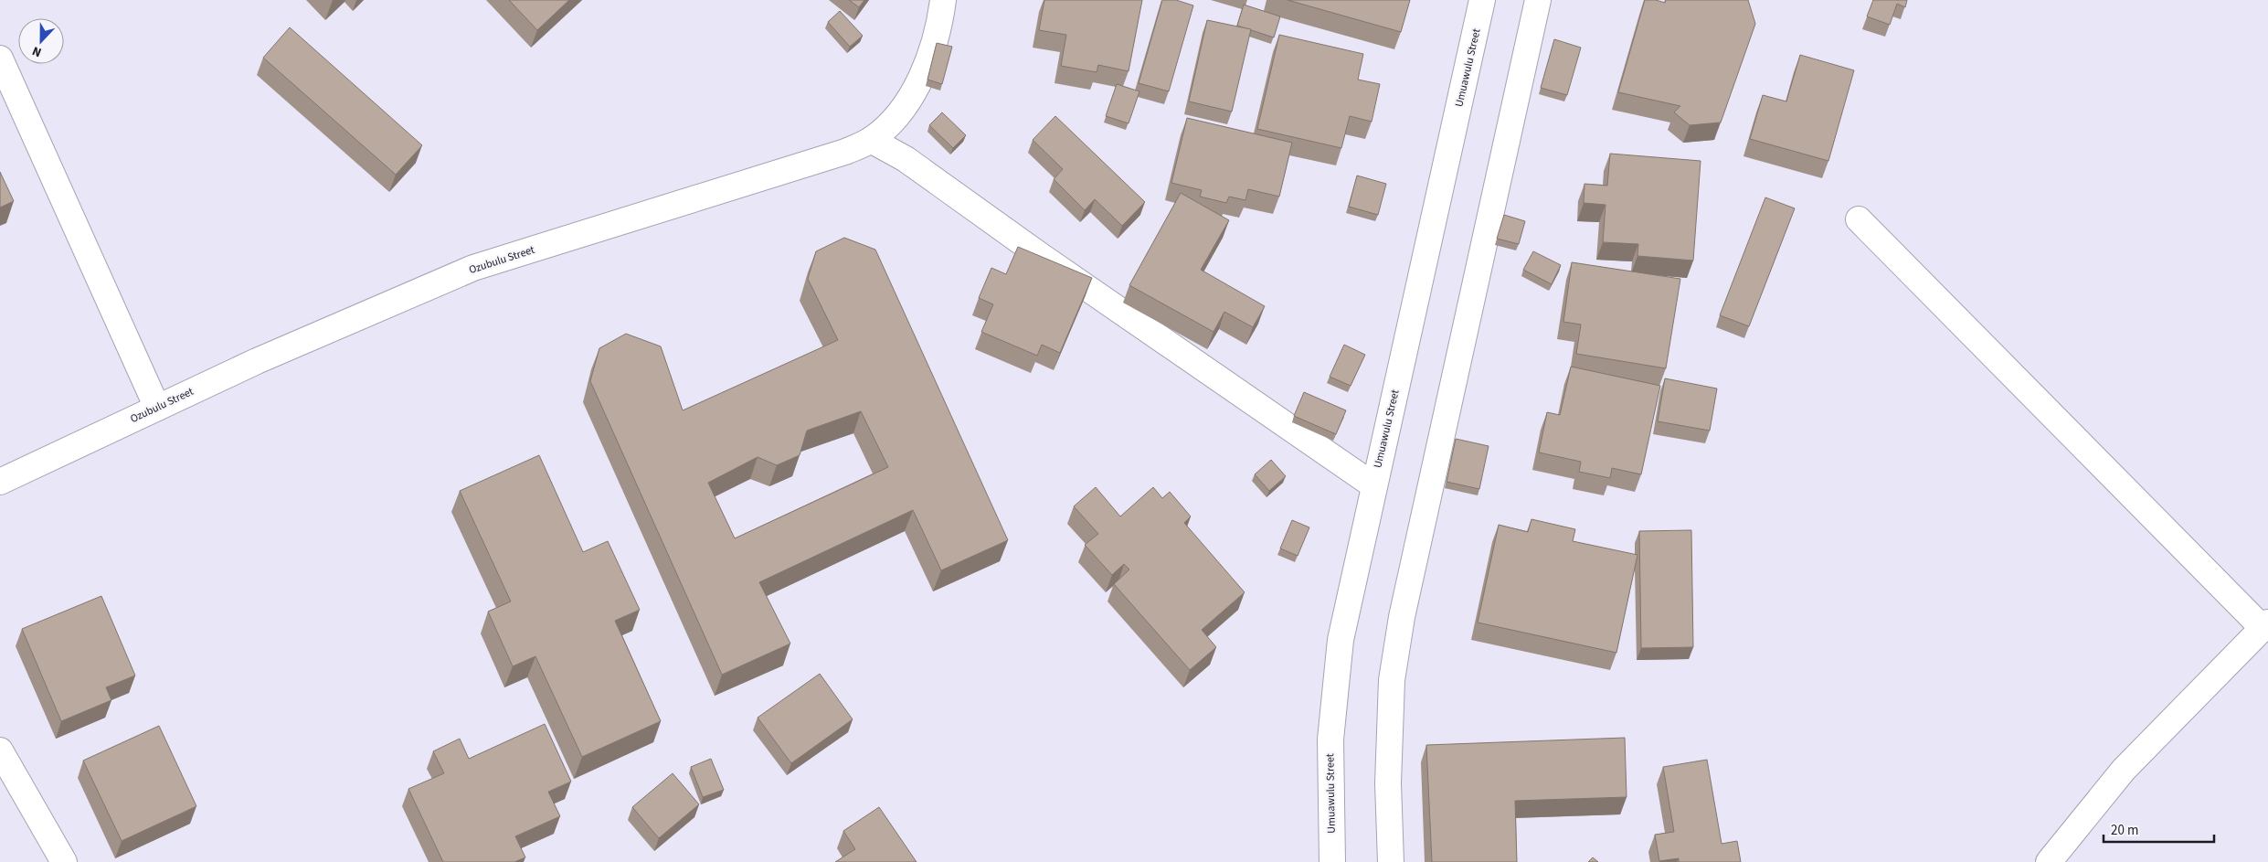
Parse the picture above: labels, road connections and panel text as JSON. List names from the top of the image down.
{
  "streets": {
    "street": ["Umuawulu Street", "Ozubulu Street"]
  },
  "scale_bar": "20 m",
  "north": "bottom"
}
